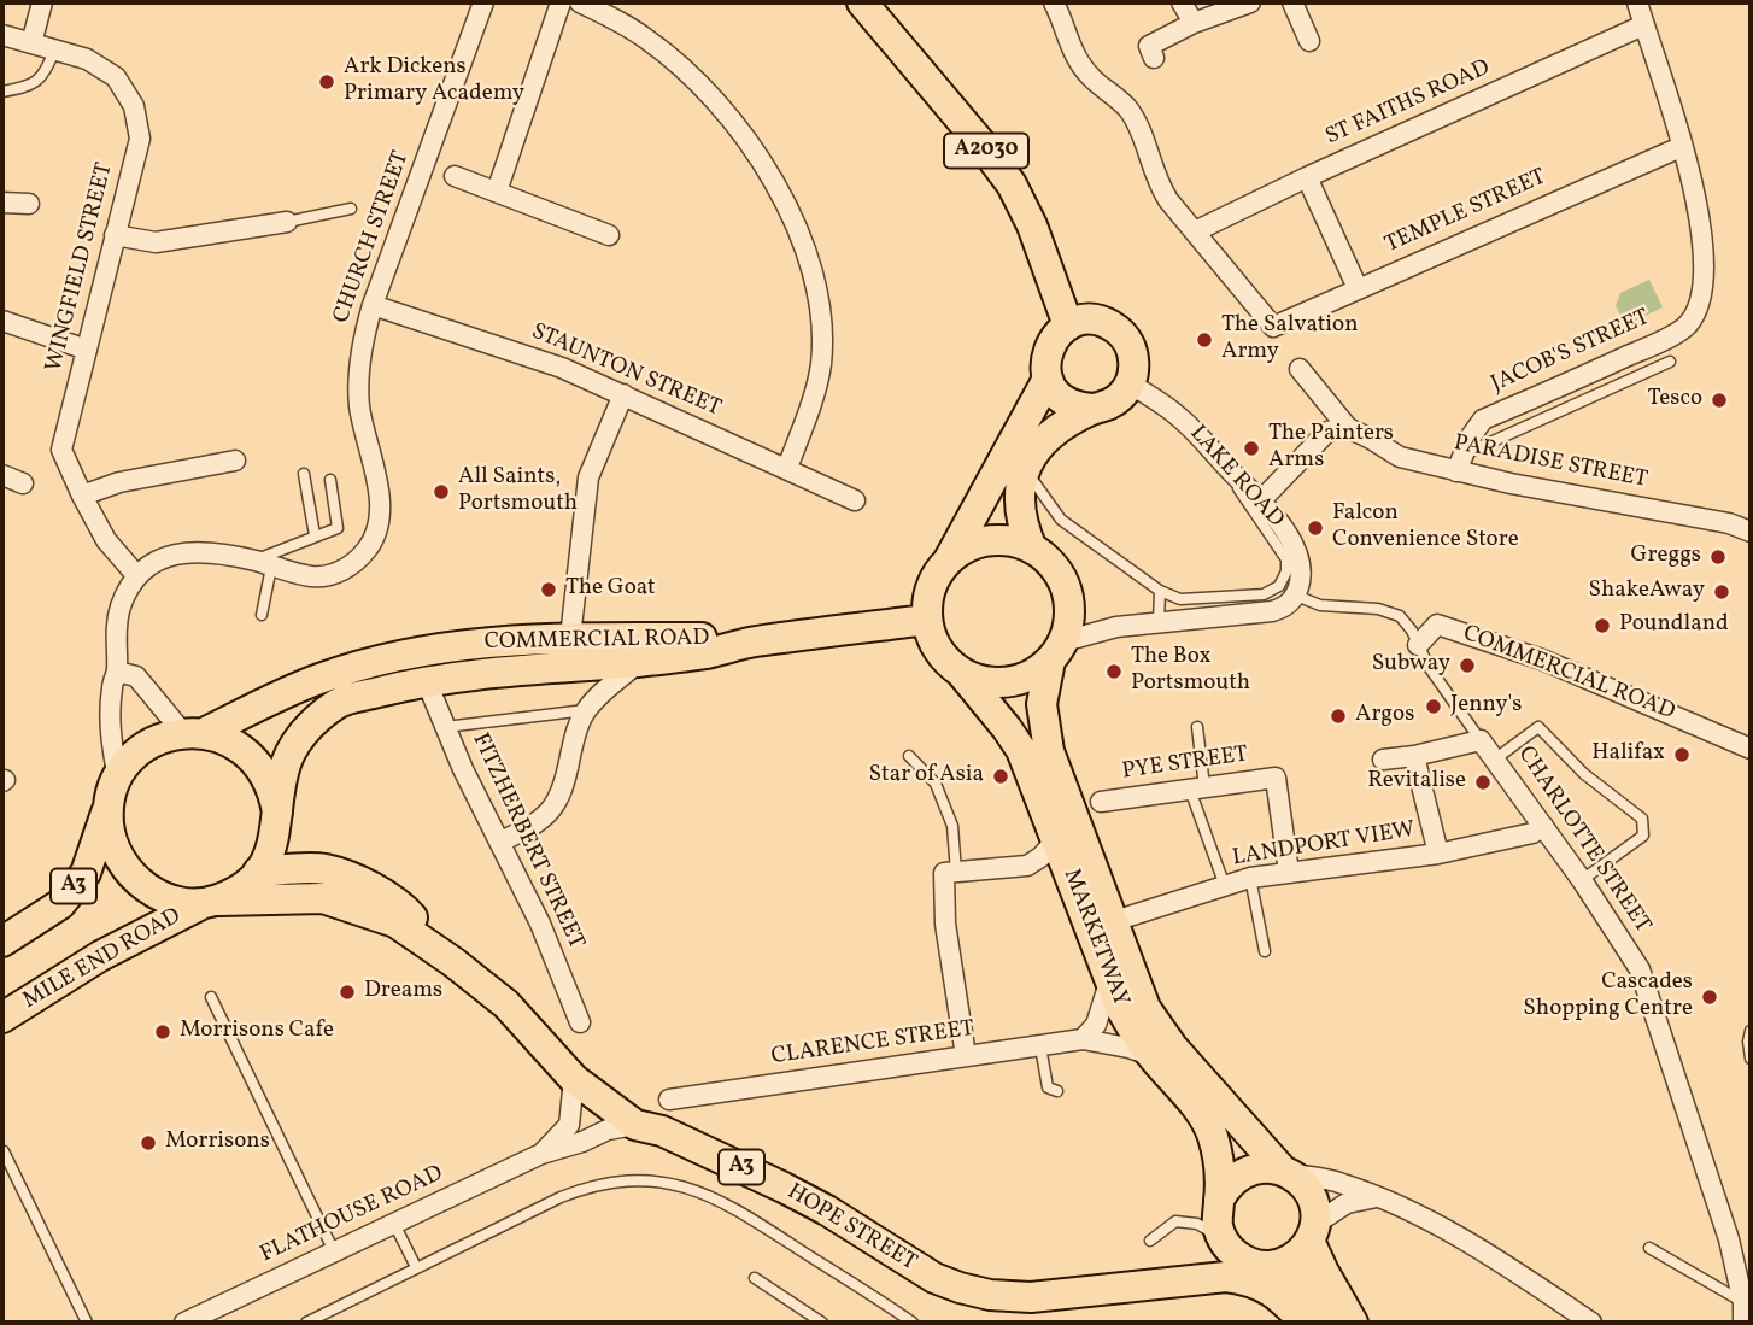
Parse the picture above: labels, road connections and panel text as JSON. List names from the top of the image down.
{
  "streets": {
    "main road": [
      "A2030",
      "COMMERCIAL ROAD",
      "A3",
      "MARKETWAY",
      "MILE END ROAD",
      "HOPE STREET"
    ],
    "street": [
      "ST FAITHS ROAD",
      "TEMPLE STREET",
      "CHURCH STREET",
      "WINGFIELD STREET",
      "JACOB'S STREET",
      "STAUNTON STREET",
      "PARADISE STREET",
      "LAKE ROAD",
      "PYE STREET",
      "CHARLOTTE STREET",
      "FITZHERBERT STREET",
      "LANDPORT VIEW",
      "CLARENCE STREET",
      "FLATHOUSE ROAD"
    ]
  },
  "crossings": [
    ["ST FAITHS ROAD", "TEMPLE STREET"],
    ["ST FAITHS ROAD", "JACOB'S STREET"],
    ["A2030", "LAKE ROAD"],
    ["TEMPLE STREET", "JACOB'S STREET"],
    ["CHURCH STREET", "WINGFIELD STREET"],
    ["CHURCH STREET", "STAUNTON STREET"],
    ["JACOB'S STREET", "PARADISE STREET"],
    ["COMMERCIAL ROAD", "CHARLOTTE STREET"],
    ["COMMERCIAL ROAD", "FITZHERBERT STREET"],
    ["COMMERCIAL ROAD", "A3"],
    ["COMMERCIAL ROAD", "MARKETWAY"],
    ["COMMERCIAL ROAD", "MILE END ROAD"],
    ["COMMERCIAL ROAD", "HOPE STREET"],
    ["PYE STREET", "LANDPORT VIEW"],
    ["CHARLOTTE STREET", "LANDPORT VIEW"],
    ["LANDPORT VIEW", "MARKETWAY"],
    ["A3", "MILE END ROAD"],
    ["A3", "HOPE STREET"],
    ["MARKETWAY", "CLARENCE STREET"],
    ["MILE END ROAD", "HOPE STREET"]
  ],
  "places": [
    "Ark Dickens Primary Academy",
    "The Salvation Army",
    "Tesco",
    "The Painters Arms",
    "All Saints, Portsmouth",
    "Falcon Convenience Store",
    "Greggs",
    "The Goat",
    "ShakeAway",
    "Poundland",
    "Subway",
    "The Box Portsmouth",
    "Jenny's",
    "Argos",
    "Halifax",
    "Star of Asia",
    "Revitalise",
    "Dreams",
    "Cascades Shopping Centre",
    "Morrisons Cafe",
    "Morrisons"
  ]
}
